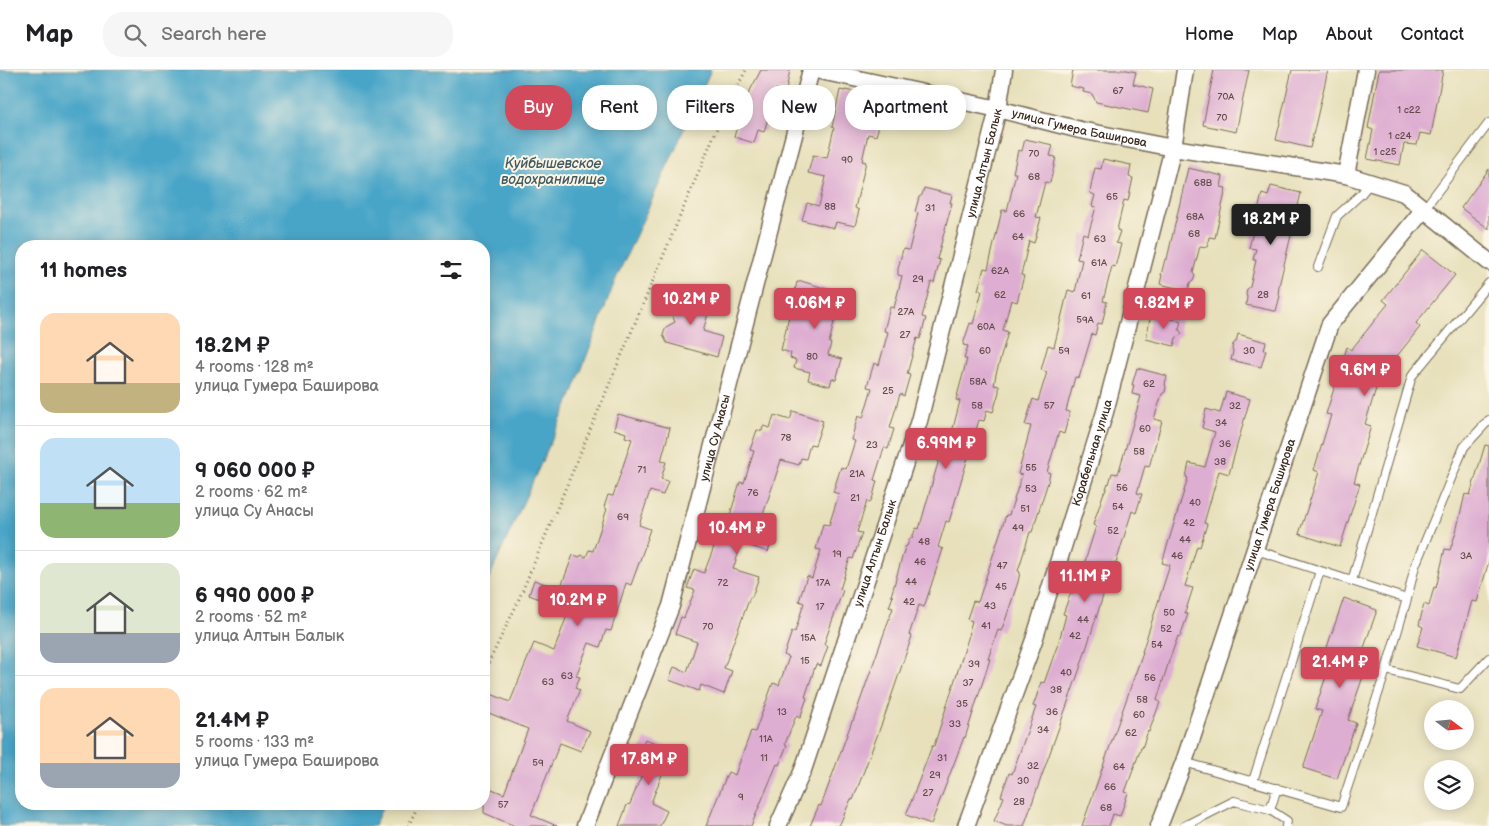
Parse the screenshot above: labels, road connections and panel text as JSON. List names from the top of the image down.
{
  "streets": {
    "street": [
      "улица Гумера Баширова",
      "улица Алтын Балык",
      "улица Су Анасы",
      "Корабельная улица"
    ]
  },
  "crossings": [
    ["улица Гумера Баширова", "улица Алтын Балык"],
    ["улица Гумера Баширова", "Корабельная улица"]
  ],
  "water": ["Куйбышевское водохранилище"],
  "house_numbers": [
    "67",
    "70А",
    "1 с22",
    "70",
    "1 с24",
    "1 с25",
    "70",
    "90",
    "68",
    "68В",
    "65",
    "88",
    "31",
    "66",
    "68А",
    "68",
    "64",
    "63",
    "61А",
    "62А",
    "29",
    "62",
    "28",
    "61",
    "27А",
    "59А",
    "60А",
    "27",
    "60",
    "59",
    "30",
    "80",
    "58А",
    "62",
    "25",
    "58",
    "57",
    "32",
    "34",
    "60",
    "78",
    "36",
    "23",
    "58",
    "38",
    "55",
    "71",
    "21А",
    "56",
    "53",
    "76",
    "21",
    "40",
    "54",
    "51",
    "69",
    "42",
    "49",
    "52",
    "44",
    "48",
    "19",
    "46",
    "3А",
    "46",
    "47",
    "44",
    "72",
    "17А",
    "45",
    "42",
    "43",
    "17",
    "50",
    "44",
    "41",
    "70",
    "52",
    "42",
    "15А",
    "54",
    "15",
    "39",
    "40",
    "63",
    "56",
    "63",
    "37",
    "38",
    "58",
    "35",
    "13",
    "36",
    "60",
    "33",
    "34",
    "62",
    "11А",
    "11",
    "31",
    "59",
    "32",
    "64",
    "29",
    "30",
    "66",
    "27",
    "9",
    "28",
    "57",
    "68"
  ],
  "north": "right",
  "page": {
    "header": "Map",
    "search": "Search here",
    "nav": [
      "Home",
      "Map",
      "About",
      "Contact"
    ],
    "chip": [
      "Buy",
      "Rent",
      "Filters",
      "New",
      "Apartment"
    ],
    "price": [
      "18.2M ₽",
      "10.2M ₽",
      "9.06M ₽",
      "9.82M ₽",
      "9.6M ₽",
      "6.99M ₽",
      "10.4M ₽",
      "11.1M ₽",
      "10.2M ₽",
      "21.4M ₽",
      "17.8M ₽"
    ],
    "heading": "11 homes",
    "list": [
      {
        "name": "18.2M ₽",
        "note": "4 rooms · 128 m² · улица Гумера Баширова"
      },
      {
        "name": "9 060 000 ₽",
        "note": "2 rooms · 62 m² · улица Су Анасы"
      },
      {
        "name": "6 990 000 ₽",
        "note": "2 rooms · 52 m² · улица Алтын Балык"
      },
      {
        "name": "21.4M ₽",
        "note": "5 rooms · 133 m² · улица Гумера Баширова"
      }
    ]
  }
}
